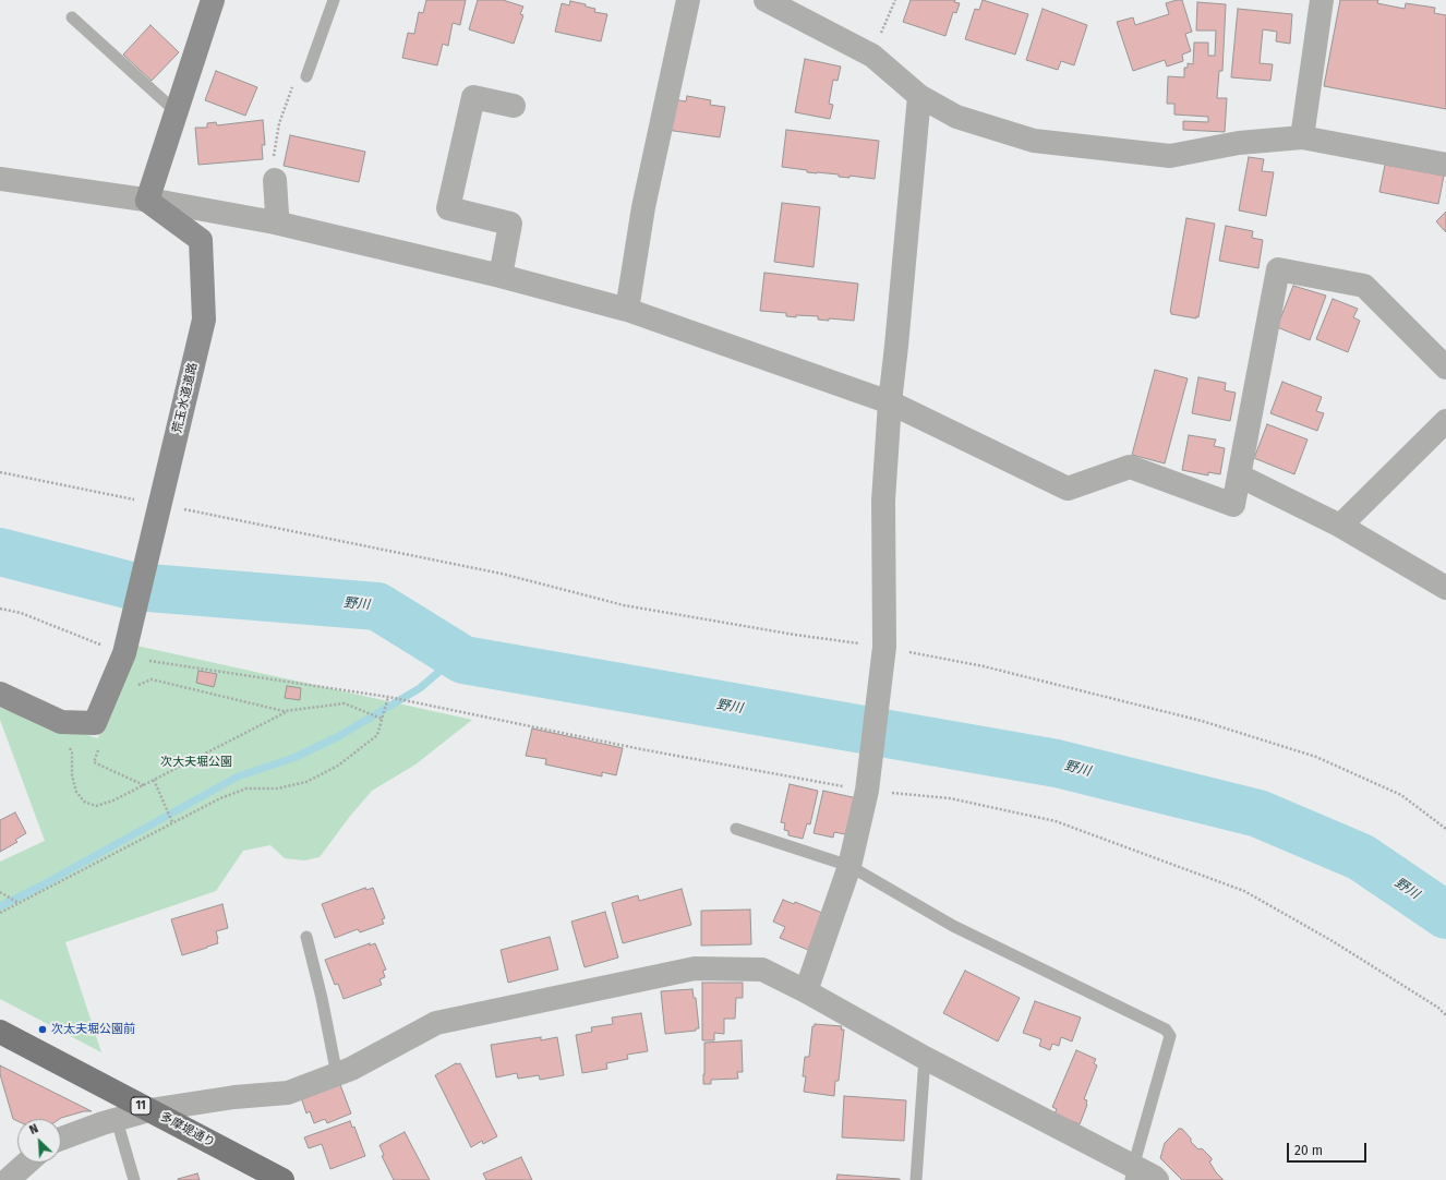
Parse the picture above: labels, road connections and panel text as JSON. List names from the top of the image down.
{
  "streets": {
    "main road": ["荒玉水道道路", "11", "多摩堤通り"]
  },
  "water": ["野川"],
  "parks": ["次大夫堀公園"],
  "places": ["次太夫堀公園前"],
  "scale_bar": "20 m",
  "north": "top left"
}
